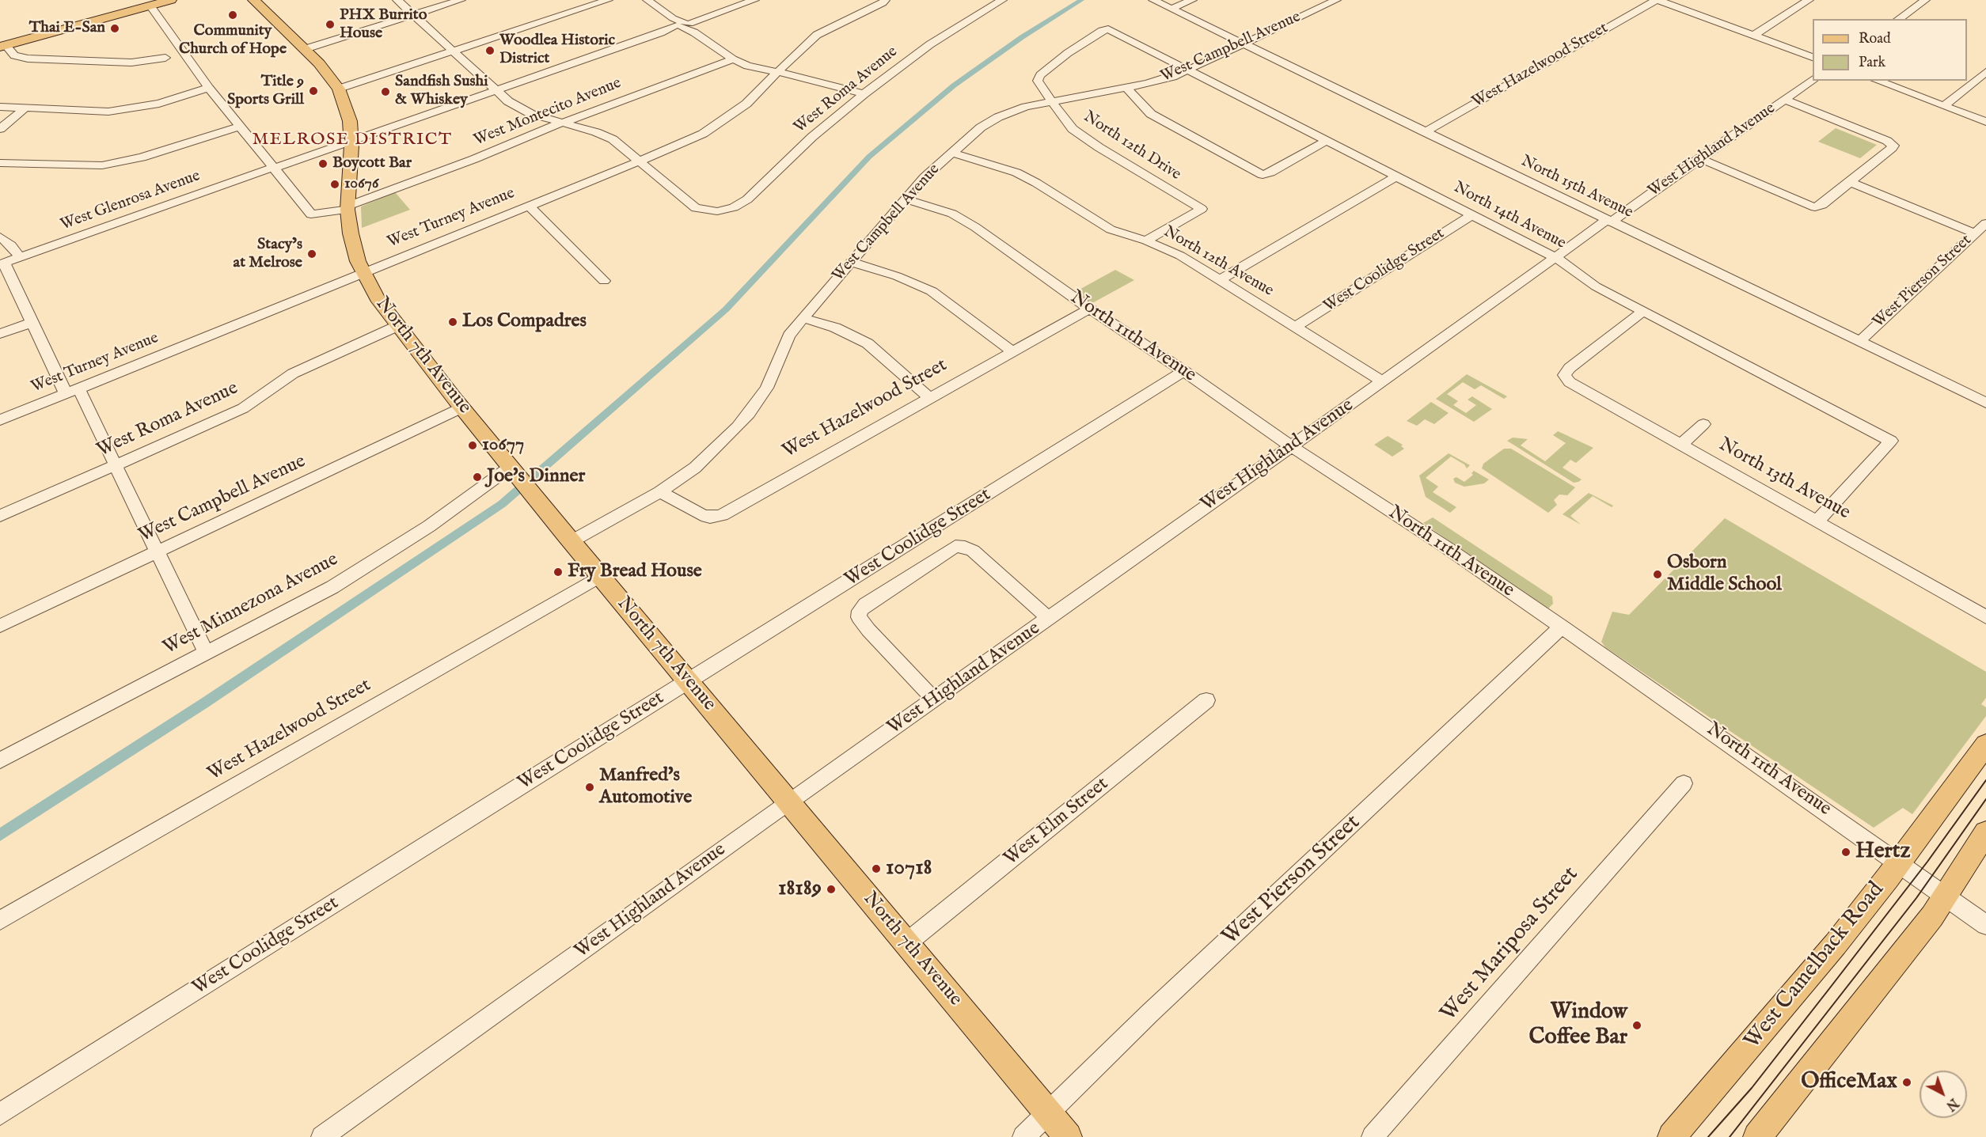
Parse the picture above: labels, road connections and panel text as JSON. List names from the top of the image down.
{
  "streets": {
    "main road": ["North 7th Avenue", "West Camelback Road"],
    "street": [
      "West Campbell Avenue",
      "West Hazelwood Street",
      "West Roma Avenue",
      "West Montecito Avenue",
      "North 12th Drive",
      "West Highland Avenue",
      "North 15th Avenue",
      "West Glenrosa Avenue",
      "North 14th Avenue",
      "West Turney Avenue",
      "North 12th Avenue",
      "West Coolidge Street",
      "West Pierson Street",
      "North 11th Avenue",
      "North 13th Avenue",
      "West Minnezona Avenue",
      "West Elm Street",
      "West Mariposa Street"
    ]
  },
  "crossings": [
    ["West Campbell Avenue", "West Hazelwood Street"],
    ["West Campbell Avenue", "North 12th Drive"],
    ["West Campbell Avenue", "North 15th Avenue"],
    ["West Campbell Avenue", "North 14th Avenue"],
    ["West Campbell Avenue", "North 12th Avenue"],
    ["West Campbell Avenue", "North 11th Avenue"],
    ["West Campbell Avenue", "North 7th Avenue"],
    ["West Hazelwood Street", "North 15th Avenue"],
    ["West Hazelwood Street", "North 11th Avenue"],
    ["West Hazelwood Street", "North 7th Avenue"],
    ["West Roma Avenue", "West Turney Avenue"],
    ["West Roma Avenue", "North 7th Avenue"],
    ["West Montecito Avenue", "West Glenrosa Avenue"],
    ["West Montecito Avenue", "North 7th Avenue"],
    ["North 12th Drive", "North 14th Avenue"],
    ["North 12th Drive", "North 12th Avenue"],
    ["West Highland Avenue", "North 15th Avenue"],
    ["West Highland Avenue", "North 14th Avenue"],
    ["West Highland Avenue", "North 12th Avenue"],
    ["West Highland Avenue", "North 11th Avenue"],
    ["West Highland Avenue", "North 7th Avenue"],
    ["North 15th Avenue", "West Pierson Street"],
    ["West Glenrosa Avenue", "North 7th Avenue"],
    ["North 14th Avenue", "West Coolidge Street"],
    ["North 14th Avenue", "North 13th Avenue"],
    ["West Turney Avenue", "North 7th Avenue"],
    ["North 12th Avenue", "West Coolidge Street"],
    ["West Coolidge Street", "North 11th Avenue"],
    ["West Coolidge Street", "North 7th Avenue"],
    ["West Pierson Street", "North 11th Avenue"],
    ["West Pierson Street", "North 7th Avenue"],
    ["North 11th Avenue", "West Camelback Road"],
    ["North 7th Avenue", "West Minnezona Avenue"],
    ["North 7th Avenue", "West Elm Street"]
  ],
  "districts": ["MELROSE DISTRICT"],
  "places": [
    "Community Church of Hope",
    "PHX Burrito House",
    "Thai E-San",
    "Woodlea Historic District",
    "Title 9 Sports Grill",
    "Sandfish Sushi & Whiskey",
    "Boycott Bar",
    "10676",
    "Stacy’s at Melrose",
    "Los Compadres",
    "10677",
    "Joe's Dinner",
    "Fry Bread House",
    "Osborn Middle School",
    "Manfred's Automotive",
    "Hertz",
    "10718",
    "18189",
    "Window Coffee Bar",
    "OfficeMax"
  ],
  "legend": ["Road", "Park"],
  "north": "bottom right"
}
